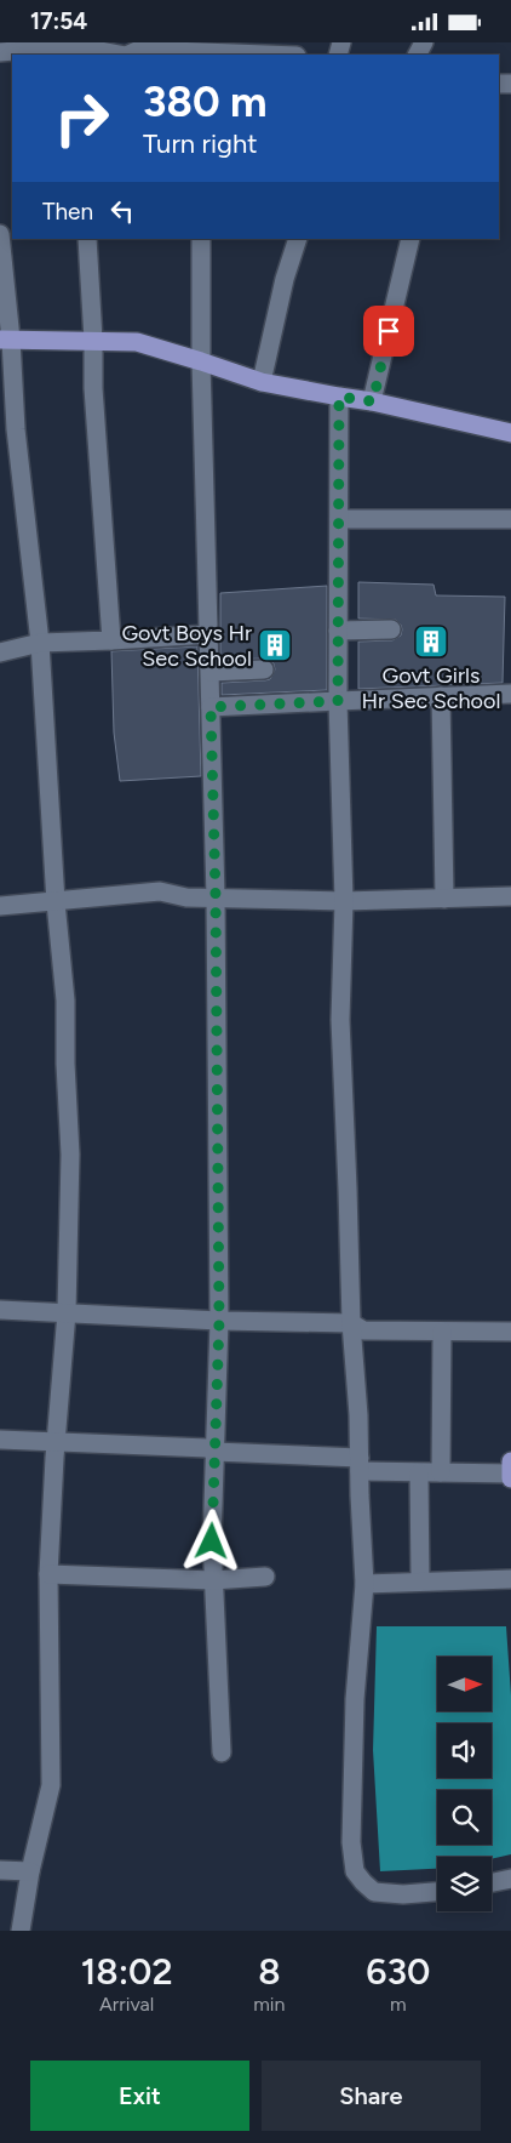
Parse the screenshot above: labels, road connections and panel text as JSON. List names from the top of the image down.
{
  "places": {
    "building": ["Govt Girls Hr Sec School", "Govt Boys Hr Sec School"]
  },
  "north": "right",
  "page": {
    "status": "17:54",
    "turn": ["380 m", "Turn right"],
    "then": "Then",
    "eta": [
      "18:02",
      "Arrival",
      "8",
      "min",
      "630",
      "m"
    ],
    "buttons": ["Exit", "Share"]
  }
}
